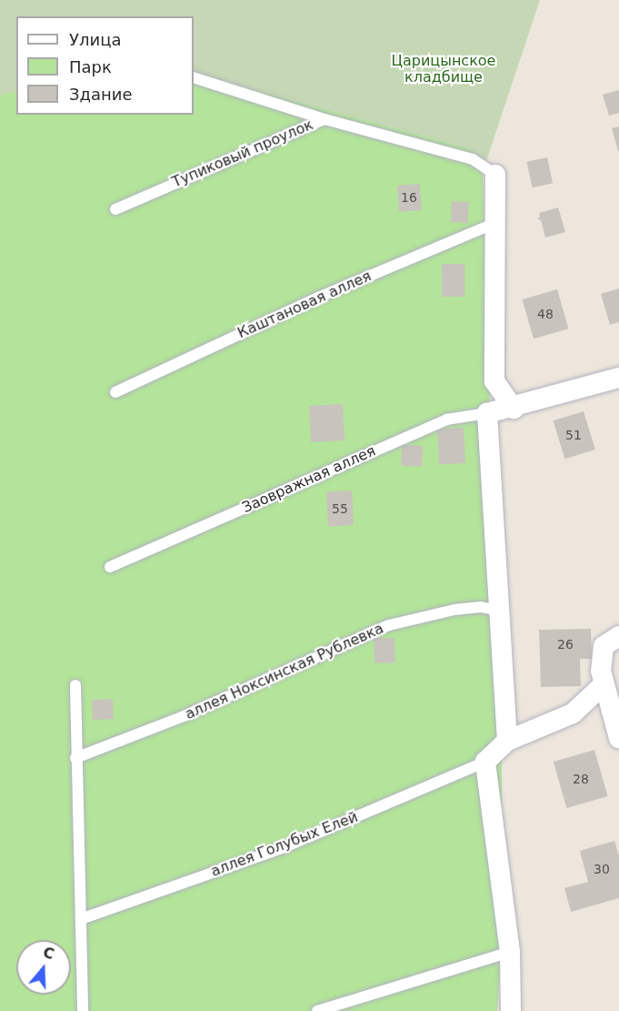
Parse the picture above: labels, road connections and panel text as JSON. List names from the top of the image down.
{
  "streets": {
    "street": ["Заовражная аллея"],
    "lane": [
      "Тупиковый проулок",
      "Каштановая аллея",
      "аллея Ноксинская Рублевка",
      "аллея Голубых Елей"
    ]
  },
  "parks": ["Царицынское кладбище"],
  "house_numbers": [
    "16",
    "48",
    "51",
    "55",
    "26",
    "28",
    "30"
  ],
  "legend": ["Улица", "Парк", "Здание"],
  "north": "top"
}
